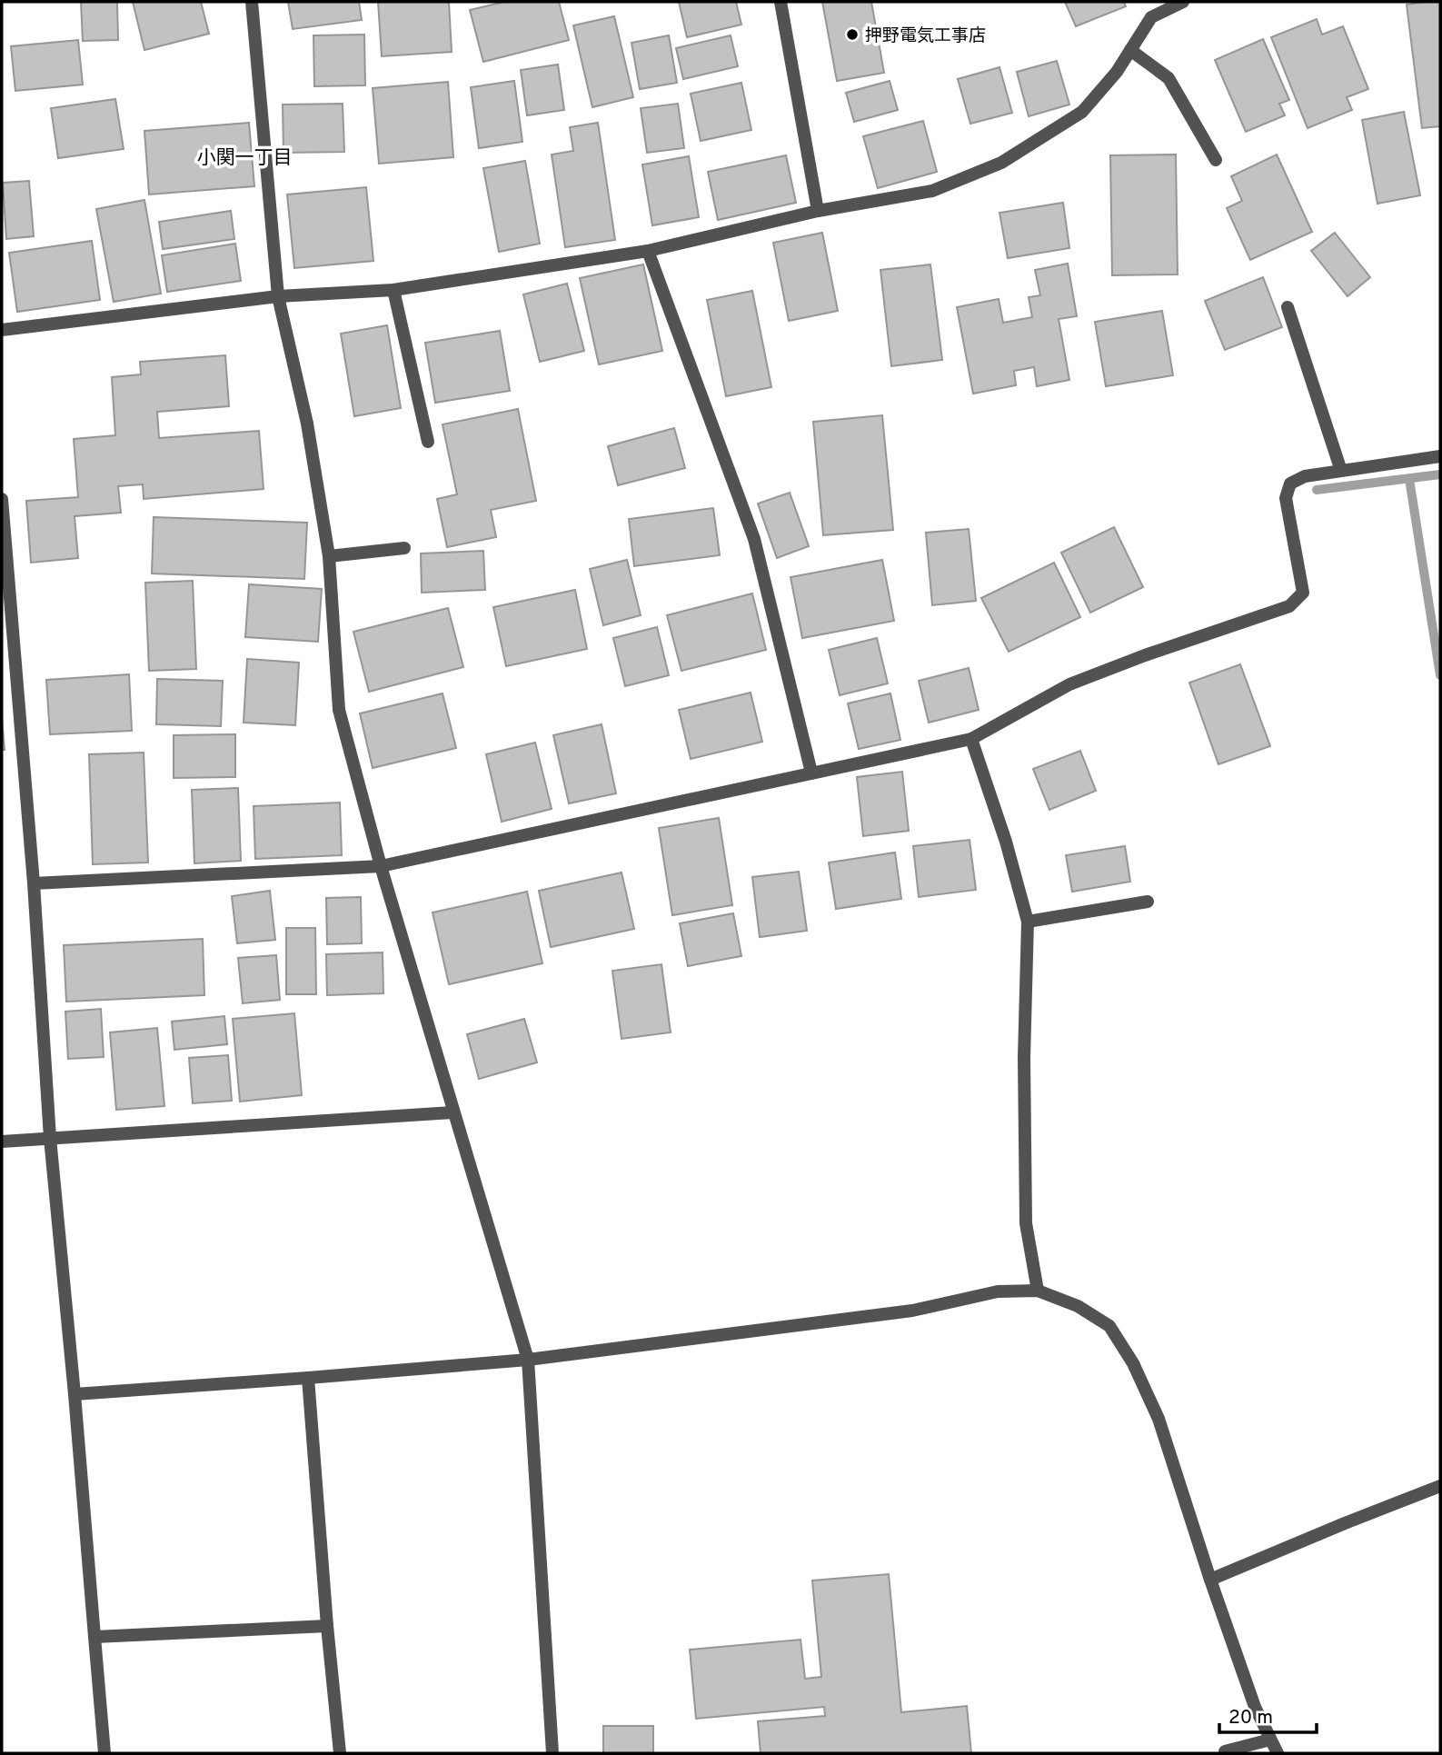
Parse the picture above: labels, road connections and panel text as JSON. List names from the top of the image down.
{
  "districts": ["小関一丁目"],
  "places": ["押野電気工事店"],
  "scale_bar": "20 m"
}
